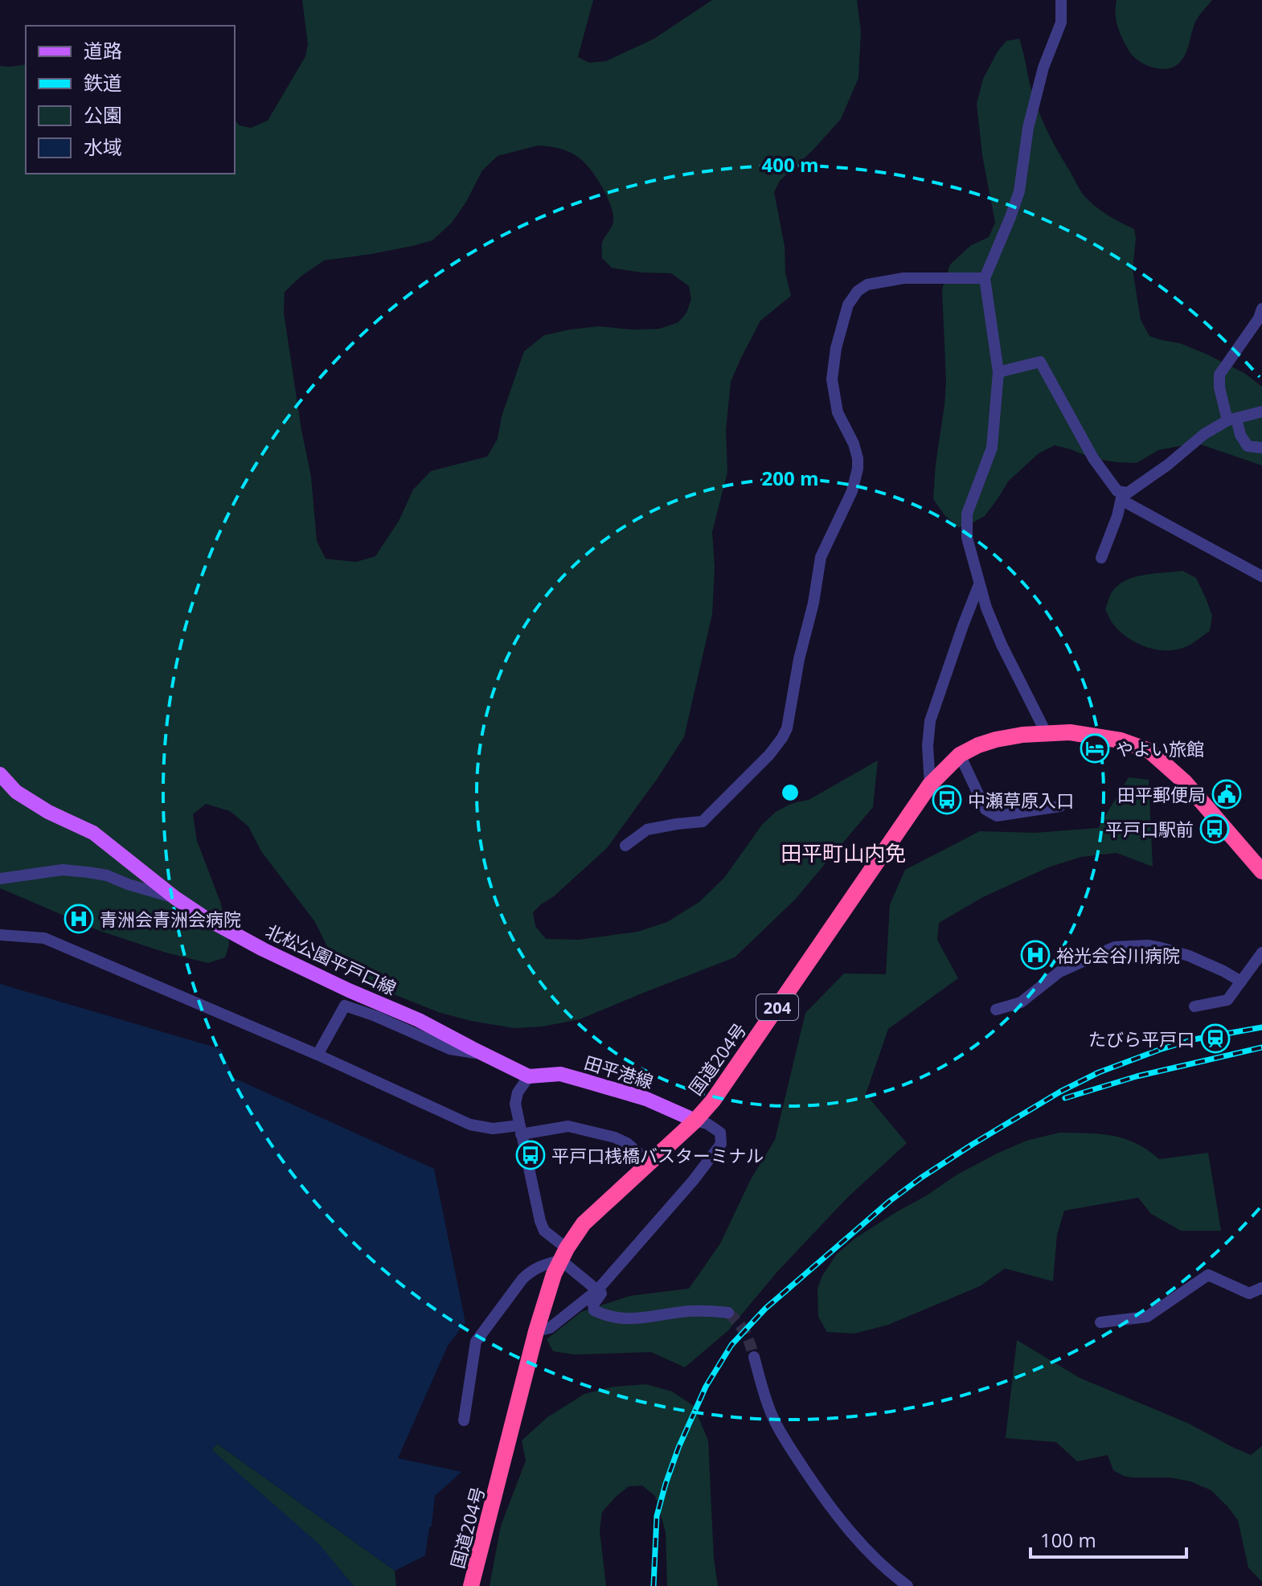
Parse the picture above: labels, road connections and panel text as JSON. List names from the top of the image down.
{
  "streets": {
    "highway": ["204", "国道204号"],
    "main road": ["北松公園平戸口線", "田平港線"]
  },
  "crossings": [
    ["北松公園平戸口線", "田平港線"],
    ["国道204号", "田平港線"]
  ],
  "districts": ["田平町山内免"],
  "places": {
    "hotel": ["やよい旅館"],
    "public building": ["田平郵便局"],
    "bus stop": ["中瀬草原入口", "平戸口駅前", "平戸口桟橋バスターミナル"],
    "hospital": ["青洲会青洲会病院", "裕光会谷川病院"],
    "station": ["たびら平戸口"]
  },
  "legend": [
    "道路",
    "鉄道",
    "公園",
    "水域"
  ],
  "scale_bar": "100 m",
  "rings": ["400 m", "200 m"]
}
